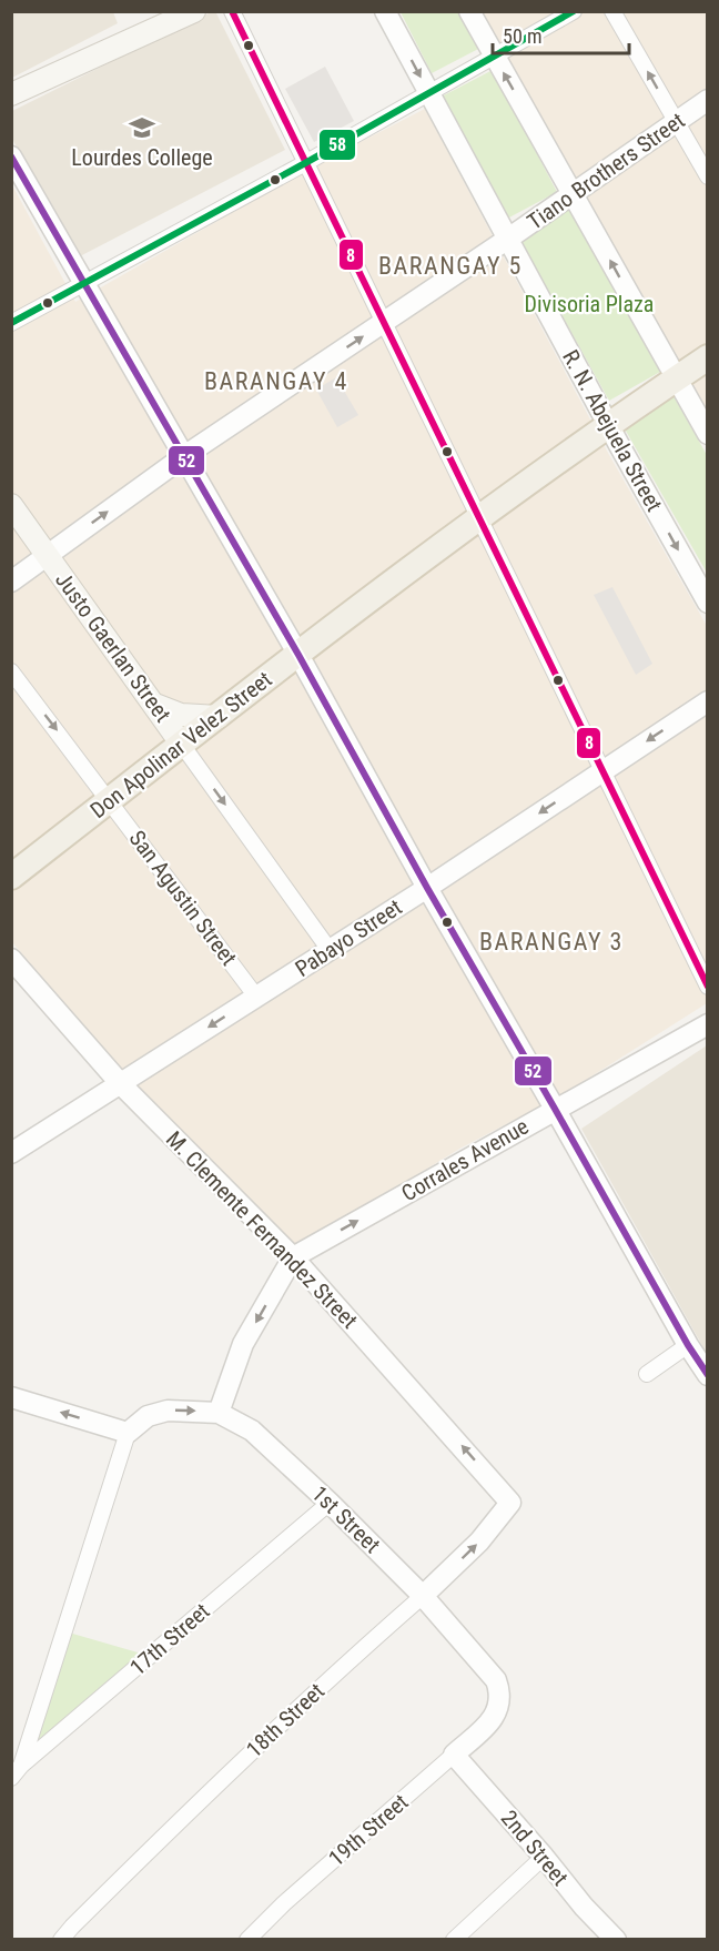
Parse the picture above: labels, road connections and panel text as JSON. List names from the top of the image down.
{
  "streets": {
    "main road": ["Justo Gaerlan Street", "Don Apolinar Velez Street"],
    "street": [
      "Tiano Brothers Street",
      "R. N. Abejuela Street",
      "San Agustin Street",
      "Pabayo Street",
      "Corrales Avenue",
      "M. Clemente Fernandez Street",
      "1st Street",
      "17th Street",
      "18th Street",
      "19th Street",
      "2nd Street"
    ]
  },
  "crossings": [
    ["Tiano Brothers Street", "R. N. Abejuela Street"],
    ["Tiano Brothers Street", "Justo Gaerlan Street"],
    ["R. N. Abejuela Street", "Don Apolinar Velez Street"],
    ["Justo Gaerlan Street", "Don Apolinar Velez Street"],
    ["Justo Gaerlan Street", "Pabayo Street"],
    ["Don Apolinar Velez Street", "San Agustin Street"],
    ["San Agustin Street", "Pabayo Street"],
    ["Pabayo Street", "M. Clemente Fernandez Street"],
    ["Corrales Avenue", "M. Clemente Fernandez Street"],
    ["M. Clemente Fernandez Street", "18th Street"],
    ["1st Street", "17th Street"],
    ["1st Street", "18th Street"],
    ["1st Street", "19th Street"],
    ["19th Street", "2nd Street"]
  ],
  "one_way": [
    "Tiano Brothers Street",
    "Justo Gaerlan Street",
    "San Agustin Street",
    "Pabayo Street",
    "Corrales Avenue",
    "M. Clemente Fernandez Street"
  ],
  "districts": ["BARANGAY 5", "BARANGAY 4", "BARANGAY 3"],
  "parks": ["Divisoria Plaza"],
  "places": {
    "school or university": ["Lourdes College"]
  },
  "lines": ["transit line 8", "transit line 58", "transit line 52"],
  "scale_bar": "50 m"
}
